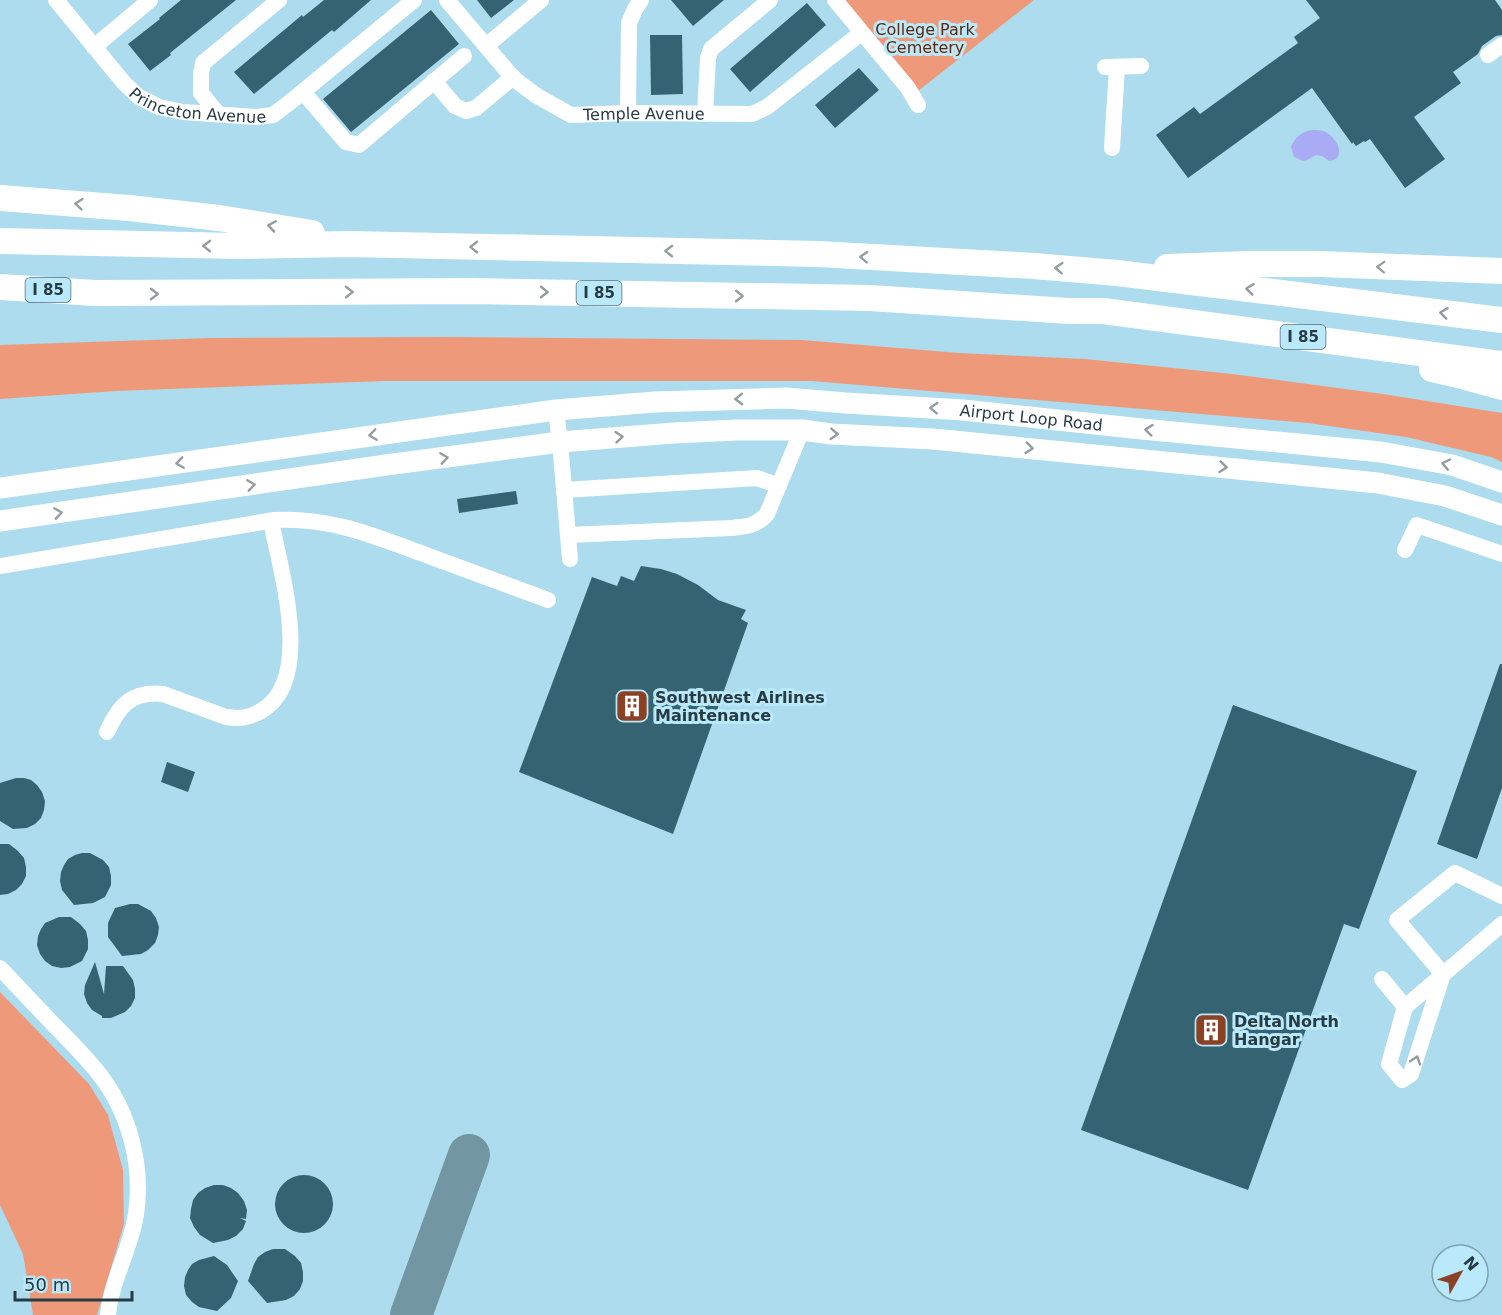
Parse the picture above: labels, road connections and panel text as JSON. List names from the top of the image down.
{
  "streets": {
    "highway": ["I 85"],
    "main road": ["Airport Loop Road"],
    "street": ["Princeton Avenue", "Temple Avenue"]
  },
  "parks": ["College Park Cemetery"],
  "places": {
    "building": ["Southwest Airlines Maintenance", "Delta North Hangar"]
  },
  "scale_bar": "50 m",
  "north": "top right"
}
